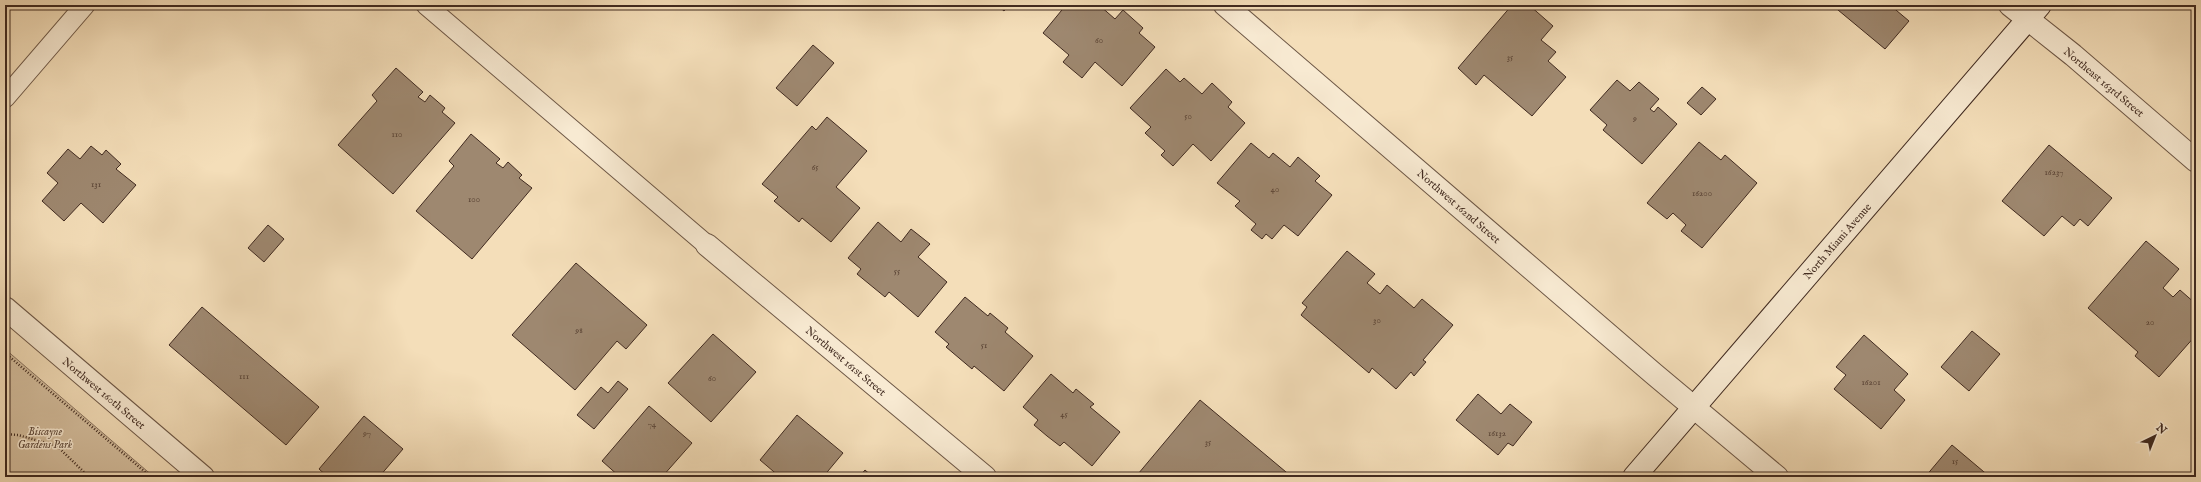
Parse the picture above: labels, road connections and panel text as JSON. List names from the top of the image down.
{
  "streets": {
    "street": [
      "Northeast 163rd Street",
      "Northwest 162nd Street",
      "North Miami Avenue",
      "Northwest 161st Street",
      "Northwest 160th Street"
    ]
  },
  "crossings": [
    ["Northeast 163rd Street", "North Miami Avenue"],
    ["Northwest 162nd Street", "North Miami Avenue"]
  ],
  "parks": ["Biscayne Gardens Park"],
  "house_numbers": [
    "60",
    "35",
    "50",
    "9",
    "110",
    "65",
    "16237",
    "131",
    "40",
    "16200",
    "100",
    "55",
    "30",
    "20",
    "98",
    "51",
    "111",
    "60",
    "16201",
    "45",
    "74",
    "97",
    "16132",
    "35",
    "15"
  ],
  "north": "top right"
}
